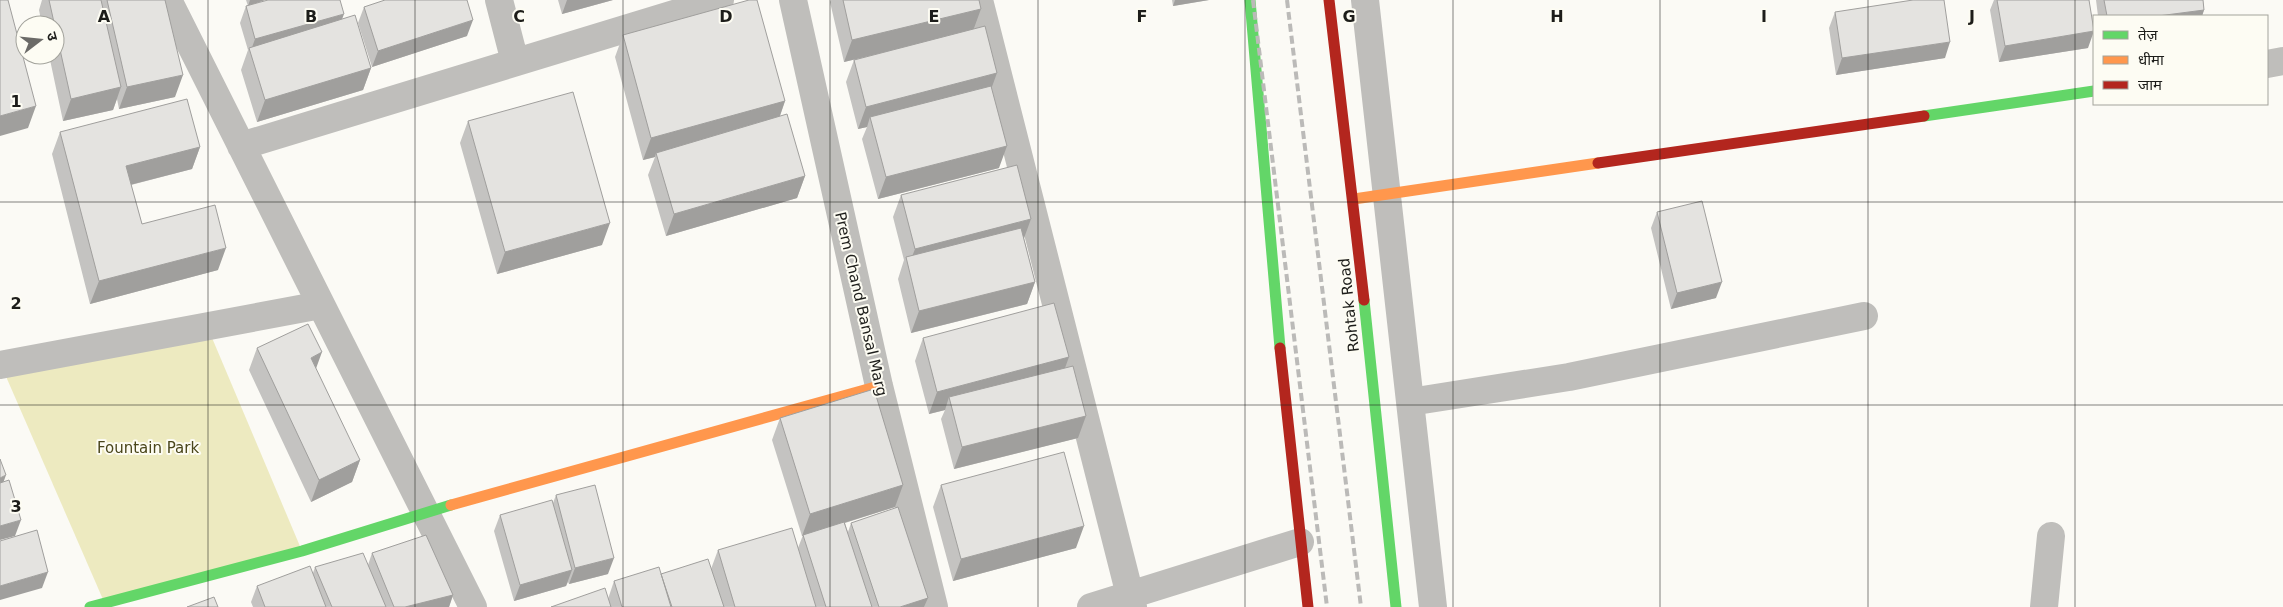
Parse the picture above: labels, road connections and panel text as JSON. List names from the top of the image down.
{
  "streets": {
    "street": ["Prem Chand Bansal Marg", "Rohtak Road"]
  },
  "parks": ["Fountain Park"],
  "legend": ["तेज़", "धीमा", "जाम"],
  "north": "right",
  "grid": {
    "columns": [
      "A",
      "B",
      "C",
      "D",
      "E",
      "F",
      "G",
      "H",
      "I",
      "J"
    ],
    "rows": ["1", "2", "3"]
  }
}
